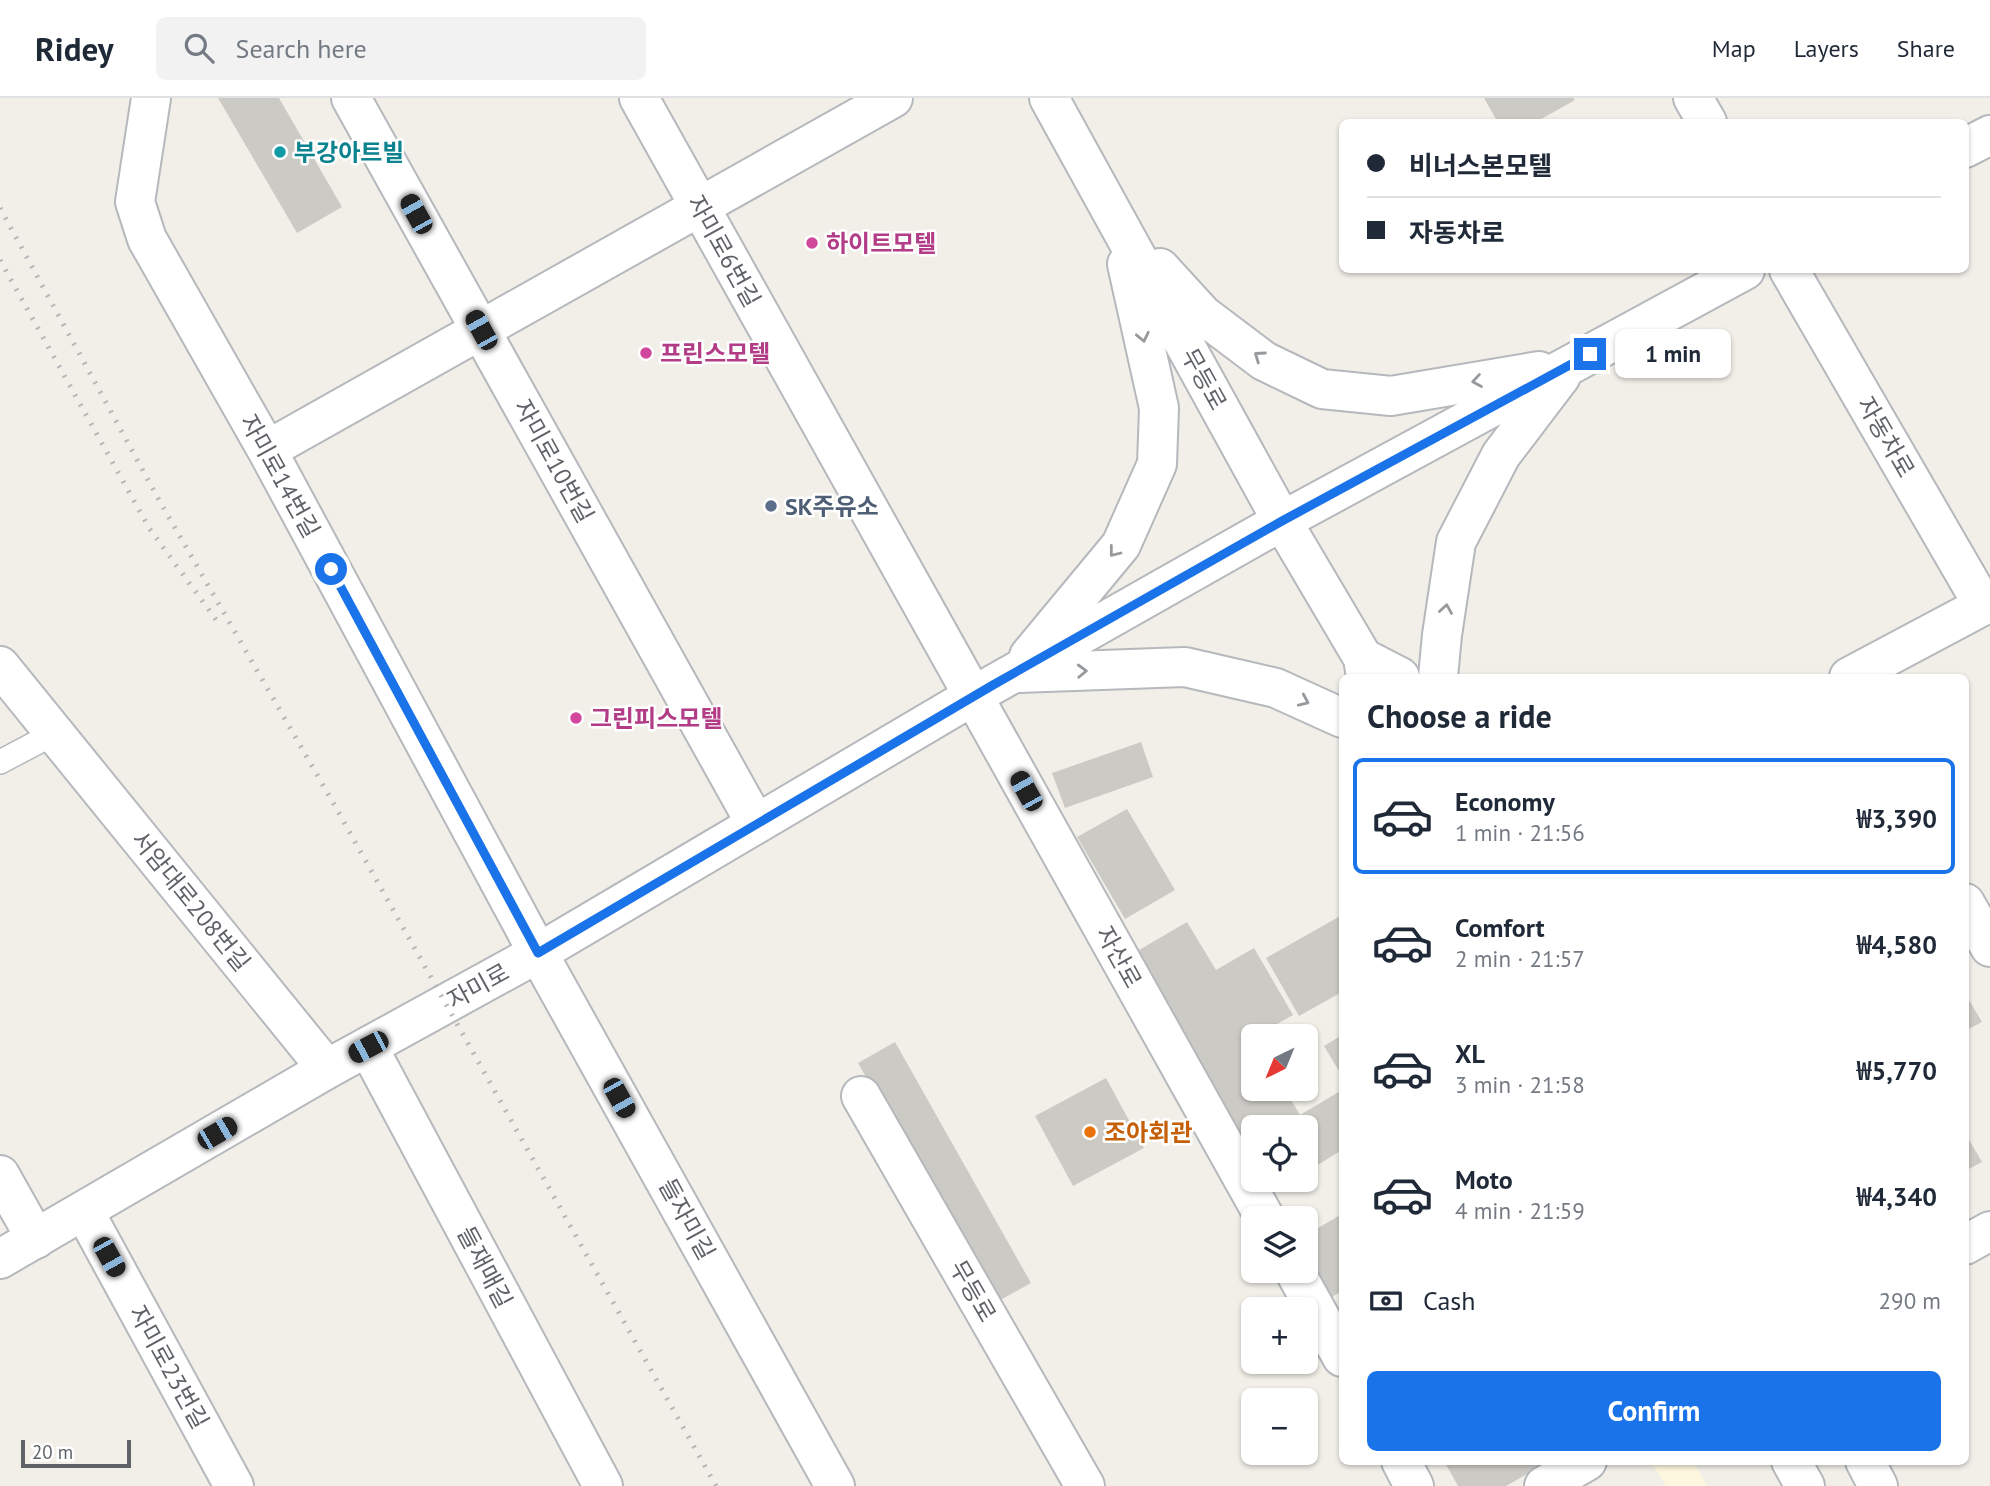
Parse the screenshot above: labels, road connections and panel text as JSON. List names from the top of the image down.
{
  "streets": {
    "street": [
      "자미로6번길",
      "무등로",
      "자동차로",
      "자미로10번길",
      "자미로14번길",
      "서암대로208번길",
      "자산로",
      "자미로",
      "들자미길",
      "들재매길",
      "자미로23번길"
    ]
  },
  "crossings": [
    ["자미로6번길", "자산로"],
    ["자미로6번길", "자미로"],
    ["무등로", "자미로"],
    ["자미로10번길", "자미로"],
    ["자미로14번길", "자미로"],
    ["자미로14번길", "들자미길"],
    ["서암대로208번길", "자미로"],
    ["자산로", "자미로"],
    ["자미로", "들자미길"],
    ["자미로", "들재매길"],
    ["자미로", "자미로23번길"]
  ],
  "places": [
    "부강아트빌",
    "하이트모텔",
    "프린스모텔",
    "SK주유소",
    "그린피스모텔",
    "조아회관"
  ],
  "scale_bar": "20 m",
  "north": "bottom left",
  "page": {
    "header": "Ridey",
    "search": "Search here",
    "nav": ["Map", "Layers", "Share"],
    "banner": ["비너스본모텔", "자동차로"],
    "bubble": "1 min",
    "heading": "Choose a ride",
    "list": [
      {
        "name": "Economy",
        "note": "1 min · 21:56",
        "value": "₩3,390"
      },
      {
        "name": "Comfort",
        "note": "2 min · 21:57",
        "value": "₩4,580"
      },
      {
        "name": "XL",
        "note": "3 min · 21:58",
        "value": "₩5,770"
      },
      {
        "name": "Moto",
        "note": "4 min · 21:59",
        "value": "₩4,340"
      }
    ],
    "map_buttons": ["+", "−"],
    "pay": ["Cash", "290 m"],
    "buttons": "Confirm",
    "scale": "20 m"
  }
}
